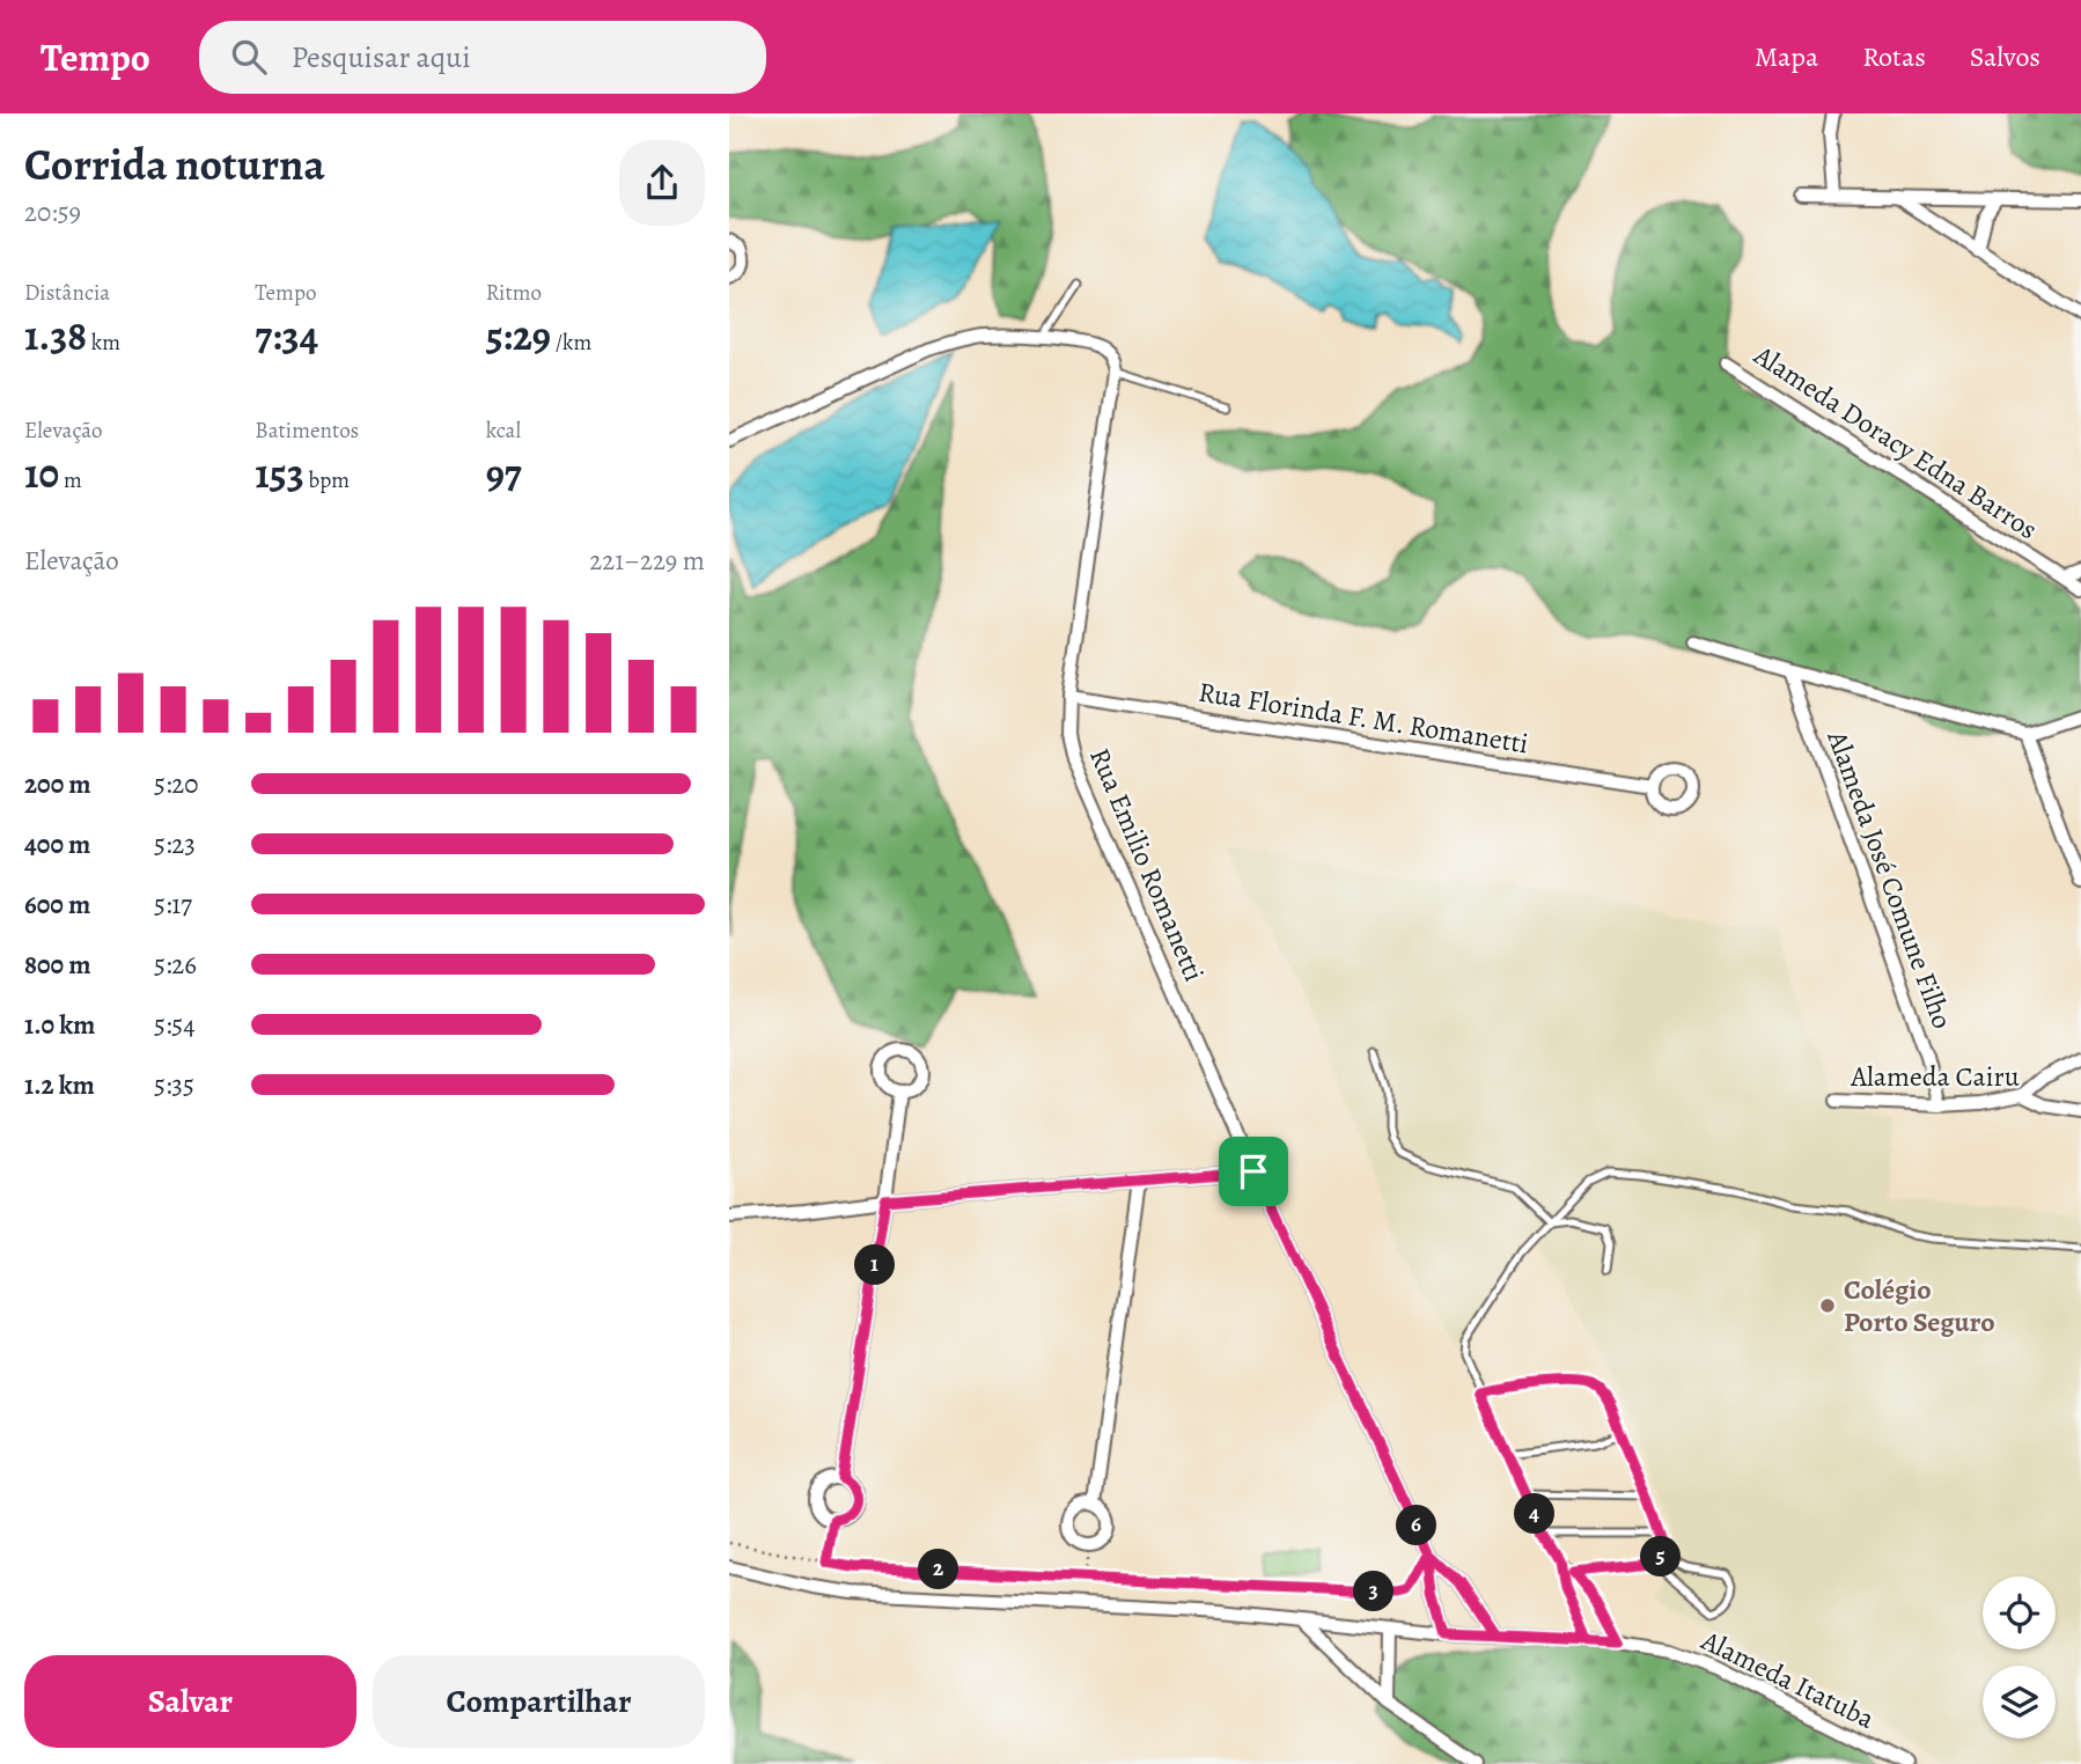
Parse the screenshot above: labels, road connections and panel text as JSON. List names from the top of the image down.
{
  "streets": {
    "street": [
      "Alameda Doracy Edna Barros",
      "Rua Florinda F. M. Romanetti",
      "Rua Emilio Romanetti",
      "Alameda José Comune Filho",
      "Alameda Cairu",
      "Alameda Itatuba"
    ]
  },
  "crossings": [
    ["Rua Florinda F. M. Romanetti", "Rua Emilio Romanetti"],
    ["Rua Emilio Romanetti", "Alameda Itatuba"],
    ["Alameda José Comune Filho", "Alameda Cairu"]
  ],
  "places": ["Colégio Porto Seguro"],
  "page": {
    "header": "Tempo",
    "search": "Pesquisar aqui",
    "nav": ["Mapa", "Rotas", "Salvos"],
    "heading": ["Corrida noturna", "20:59"],
    "stats": [
      ["Distância", "1.38 km"],
      ["Tempo", "7:34"],
      ["Ritmo", "5:29 /km"],
      ["Elevação", "10 m"],
      ["Batimentos", "153 bpm"],
      ["kcal", "97"]
    ],
    "chart": ["Elevação", "221–229 m"],
    "list": [
      {
        "name": "200 m",
        "note": "5:20"
      },
      {
        "name": "400 m",
        "note": "5:23"
      },
      {
        "name": "600 m",
        "note": "5:17"
      },
      {
        "name": "800 m",
        "note": "5:26"
      },
      {
        "name": "1.0 km",
        "note": "5:54"
      },
      {
        "name": "1.2 km",
        "note": "5:35"
      }
    ],
    "pins": [
      "1",
      "4",
      "6",
      "5",
      "2",
      "3"
    ],
    "buttons": ["Salvar", "Compartilhar"]
  }
}
